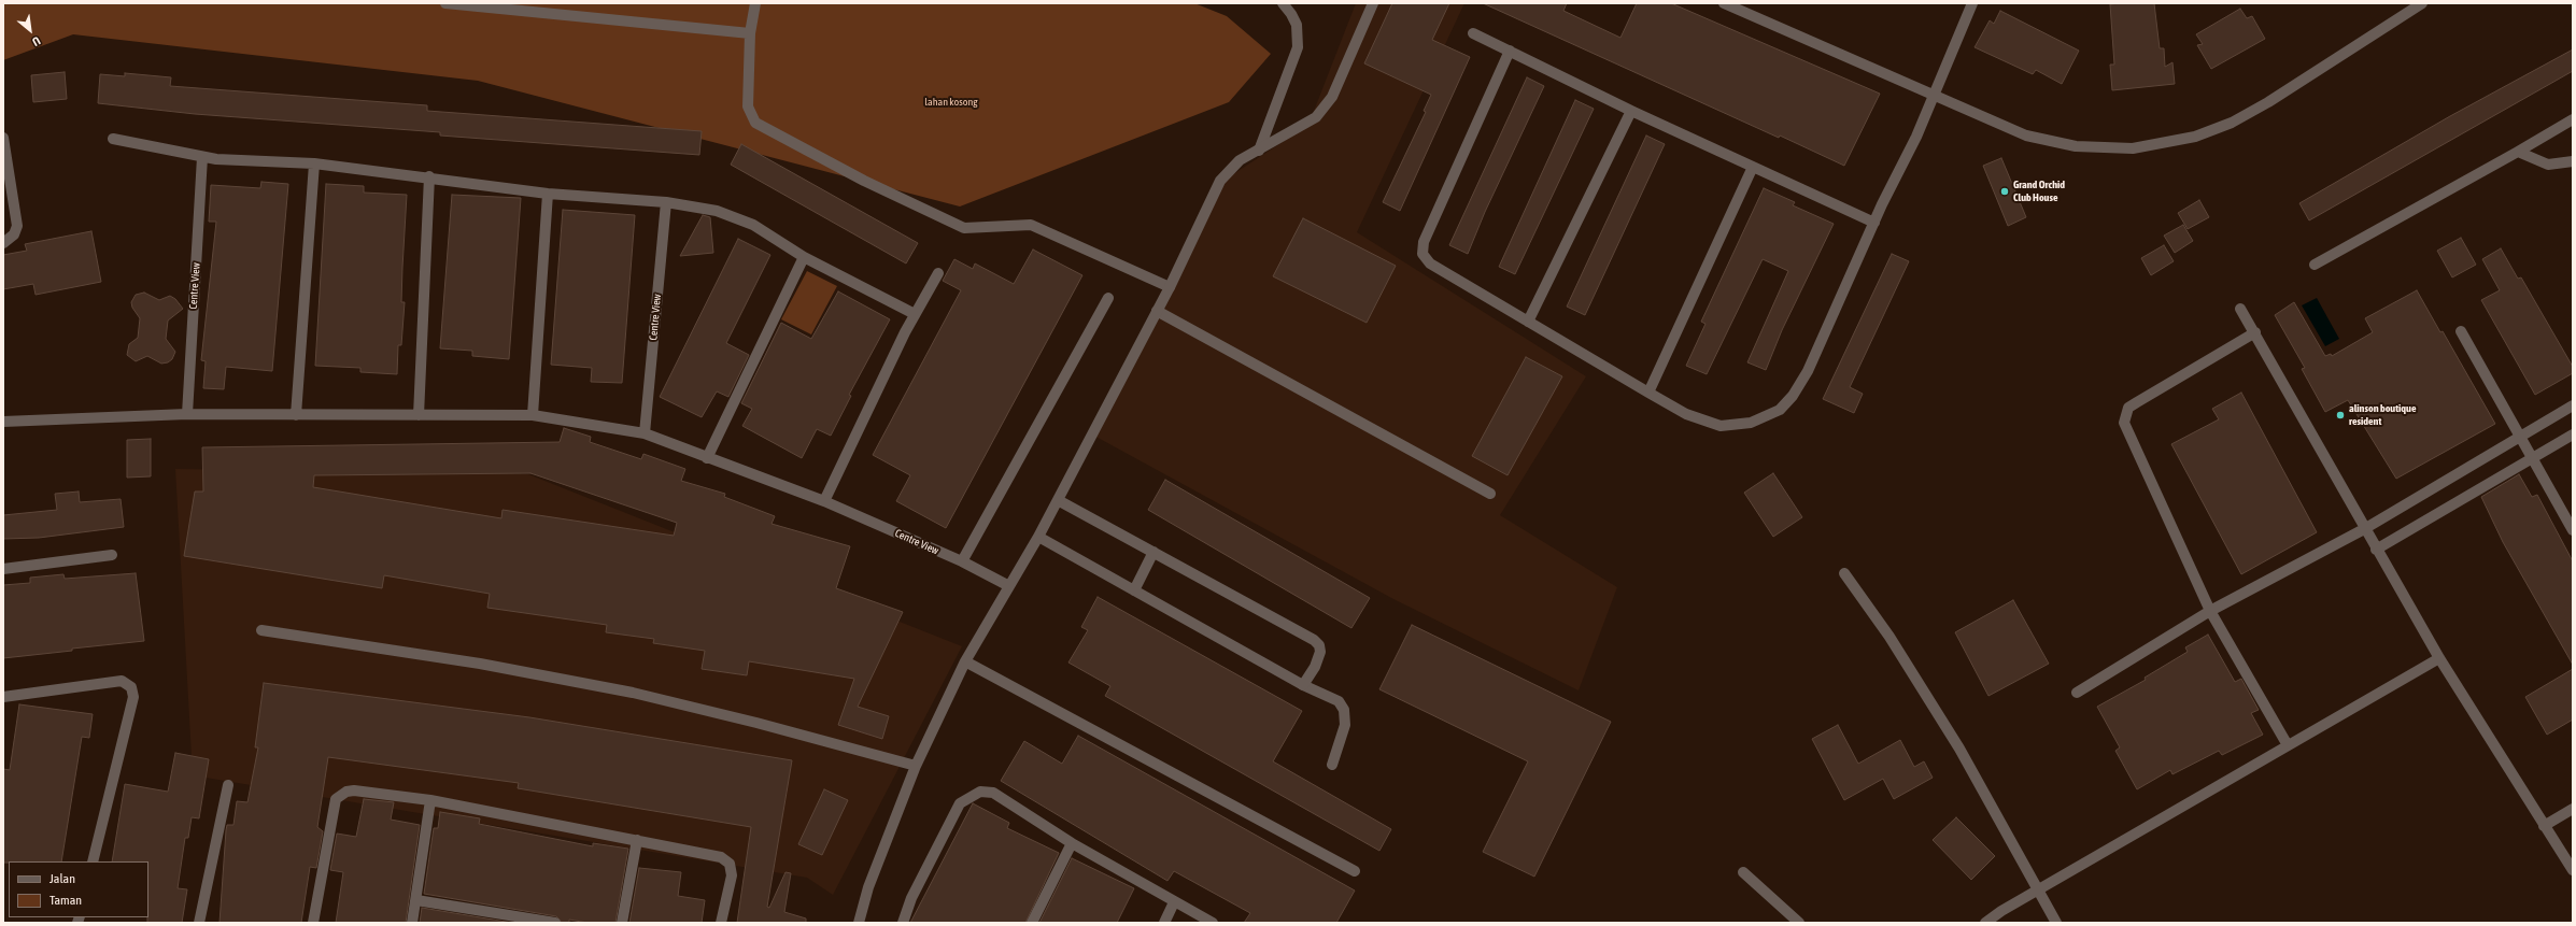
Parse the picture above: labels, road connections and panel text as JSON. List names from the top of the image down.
{
  "streets": {
    "street": ["Centre View"]
  },
  "parks": ["lahan kosong"],
  "places": ["Grand Orchid Club House", "alinson boutique resident"],
  "legend": ["Jalan", "Taman"],
  "north": "bottom right"
}
